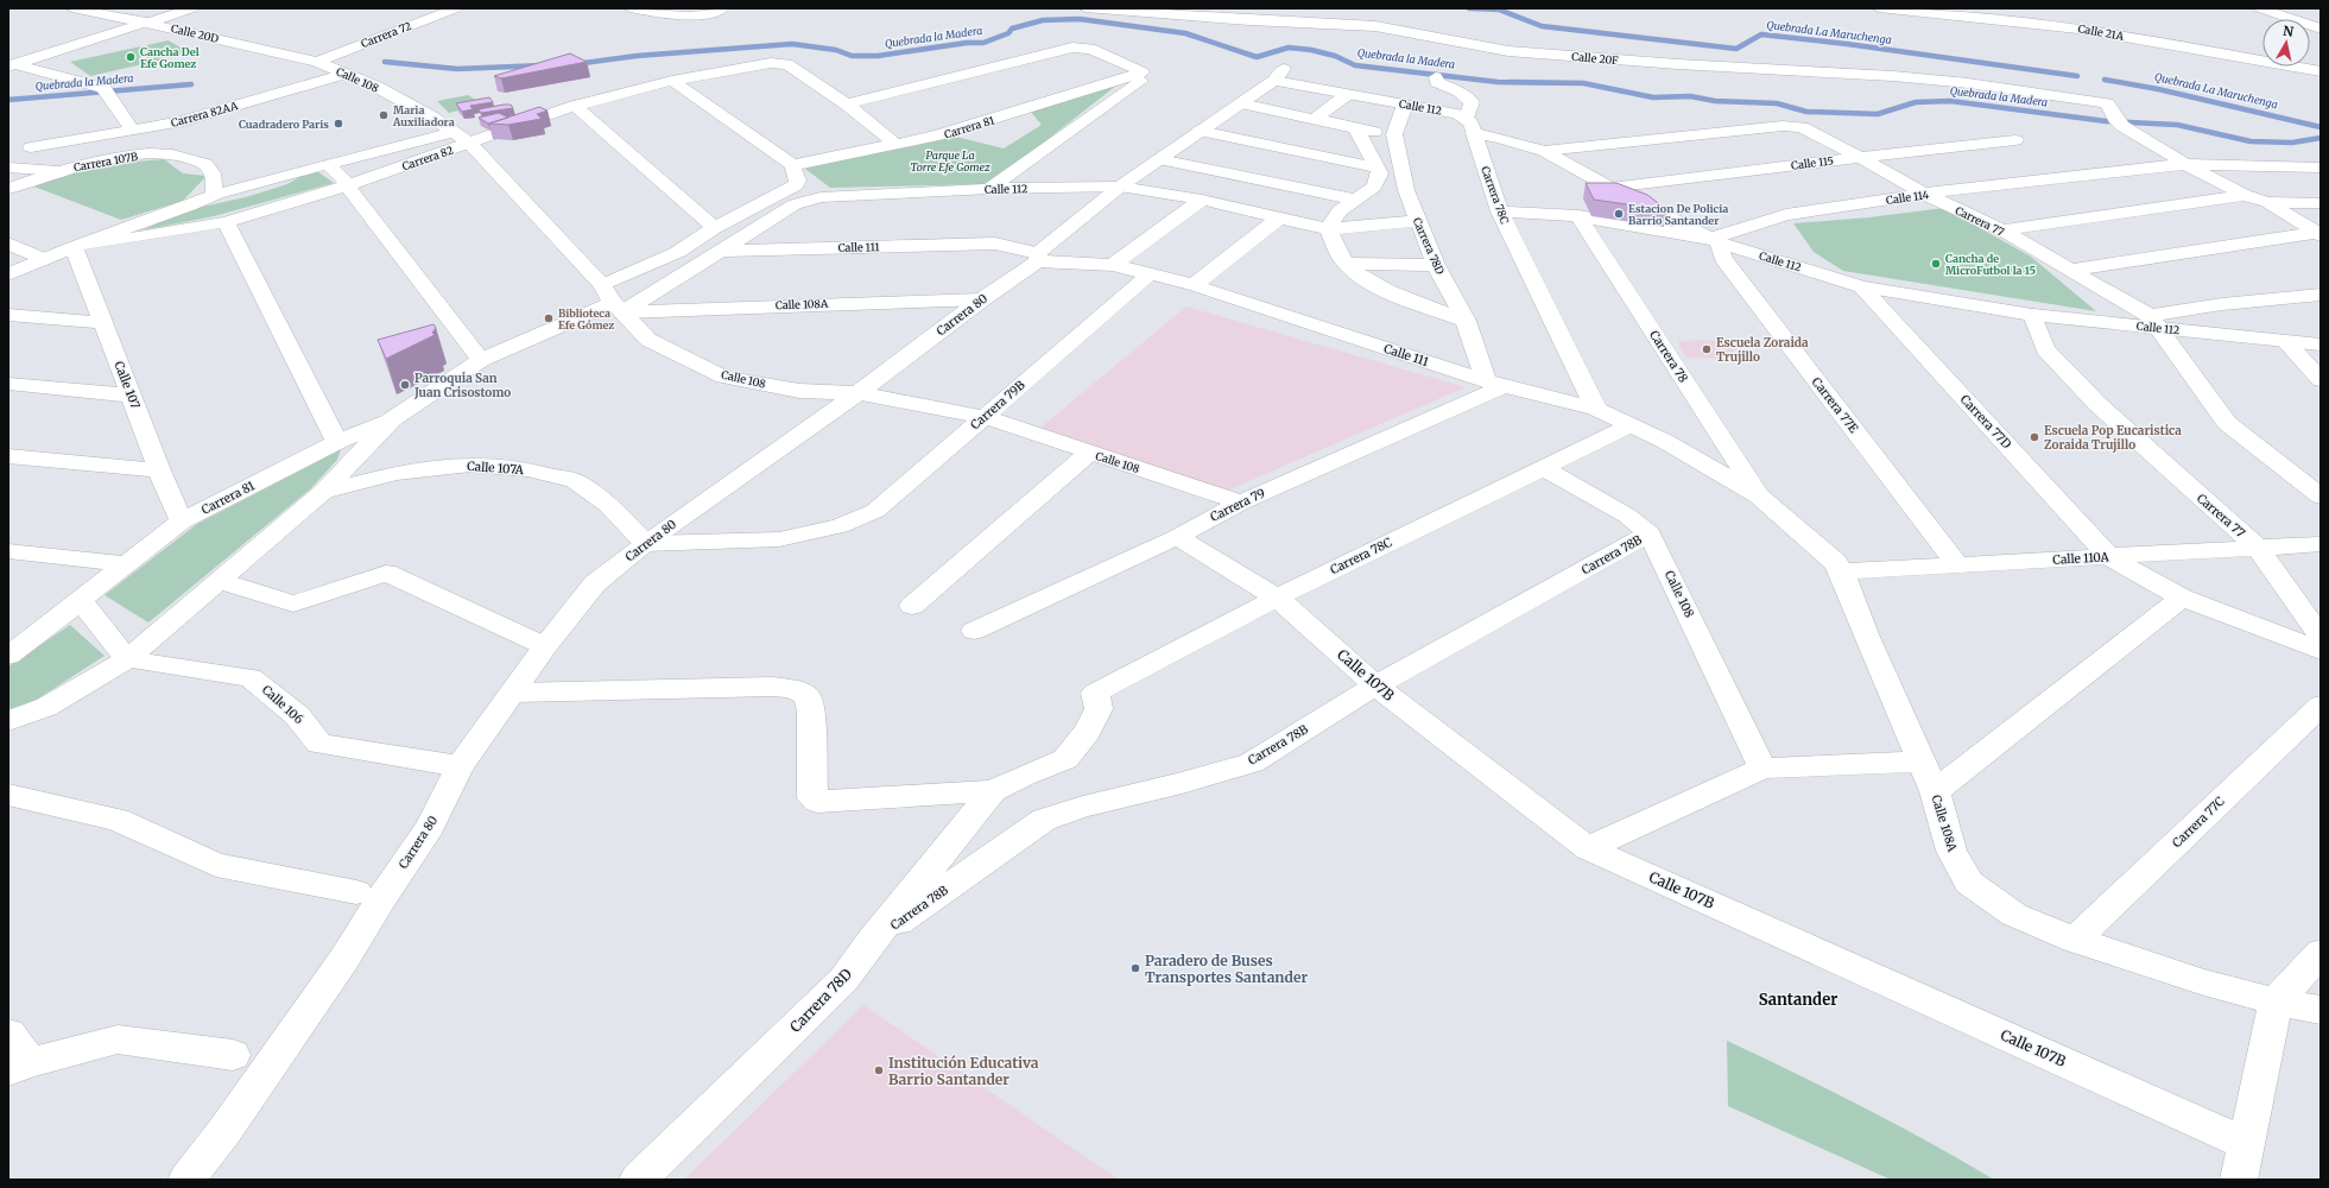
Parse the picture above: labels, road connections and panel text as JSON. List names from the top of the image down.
{
  "streets": {
    "street": [
      "Calle 21A",
      "Calle 20D",
      "Carrera 72",
      "Calle 20F",
      "Calle 108",
      "Calle 112",
      "Carrera 82AA",
      "Carrera 81",
      "Carrera 82",
      "Carrera 107B",
      "Calle 115",
      "Carrera 78C",
      "Calle 114",
      "Carrera 77",
      "Carrera 78D",
      "Calle 111",
      "Calle 108A",
      "Carrera 80",
      "Carrera 78",
      "Calle 107",
      "Carrera 79B",
      "Carrera 77E",
      "Carrera 77D",
      "Calle 107A",
      "Carrera 79",
      "Carrera 78B",
      "Calle 110A",
      "Calle 107B",
      "Calle 106",
      "Carrera 77C"
    ]
  },
  "crossings": [
    ["Calle 20D", "Carrera 72"],
    ["Calle 20D", "Calle 108"],
    ["Carrera 72", "Calle 108"],
    ["Calle 20F", "Calle 114"],
    ["Calle 108", "Calle 112"],
    ["Calle 108", "Carrera 82AA"],
    ["Calle 108", "Carrera 81"],
    ["Calle 108", "Carrera 82"],
    ["Calle 108", "Carrera 78C"],
    ["Calle 108", "Calle 108A"],
    ["Calle 108", "Carrera 80"],
    ["Calle 108", "Carrera 79B"],
    ["Calle 108", "Carrera 79"],
    ["Calle 108", "Carrera 78B"],
    ["Calle 112", "Carrera 81"],
    ["Calle 112", "Calle 115"],
    ["Calle 112", "Carrera 78C"],
    ["Calle 112", "Calle 114"],
    ["Calle 112", "Carrera 77"],
    ["Calle 112", "Carrera 78D"],
    ["Calle 112", "Calle 111"],
    ["Calle 112", "Calle 108A"],
    ["Calle 112", "Carrera 80"],
    ["Calle 112", "Carrera 77E"],
    ["Calle 112", "Carrera 77D"],
    ["Carrera 81", "Calle 111"],
    ["Carrera 81", "Calle 108A"],
    ["Carrera 81", "Calle 107"],
    ["Carrera 81", "Calle 107A"],
    ["Carrera 81", "Calle 106"],
    ["Carrera 82", "Carrera 107B"],
    ["Carrera 82", "Calle 107"],
    ["Calle 115", "Carrera 77"],
    ["Carrera 78C", "Calle 114"],
    ["Carrera 78C", "Carrera 78D"],
    ["Carrera 78C", "Calle 111"],
    ["Carrera 78C", "Calle 107B"],
    ["Calle 114", "Carrera 77"],
    ["Calle 114", "Carrera 78"],
    ["Calle 114", "Carrera 77E"],
    ["Carrera 77", "Calle 110A"],
    ["Carrera 78D", "Calle 111"],
    ["Carrera 78D", "Carrera 79"],
    ["Carrera 78D", "Carrera 78B"],
    ["Calle 111", "Calle 108A"],
    ["Calle 111", "Carrera 80"],
    ["Calle 111", "Carrera 78"],
    ["Calle 111", "Carrera 79B"],
    ["Calle 111", "Carrera 79"],
    ["Calle 108A", "Carrera 80"],
    ["Calle 108A", "Carrera 78"],
    ["Calle 108A", "Calle 110A"],
    ["Calle 108A", "Carrera 77C"],
    ["Carrera 80", "Carrera 79B"],
    ["Carrera 80", "Calle 107A"],
    ["Carrera 80", "Calle 106"],
    ["Carrera 79B", "Calle 107A"],
    ["Carrera 77E", "Calle 110A"],
    ["Carrera 77D", "Calle 110A"],
    ["Carrera 79", "Calle 107B"],
    ["Carrera 78B", "Calle 107B"]
  ],
  "districts": ["Santander"],
  "water": ["Quebrada La Maruchenga", "Quebrada la Madera"],
  "parks": ["Parque La Torre Efe Gomez"],
  "places": [
    "Cancha Del Efe Gomez",
    "Maria Auxiliadora",
    "Cuadradero Paris",
    "Estacion De Policia Barrio Santander",
    "Cancha de MicroFutbol la 15",
    "Biblioteca Efe Gómez",
    "Escuela Zoraida Trujillo",
    "Parroquia San Juan Crisostomo",
    "Escuela Pop Eucaristica Zoraida Trujillo",
    "Paradero de Buses Transportes Santander",
    "Institución Educativa Barrio Santander"
  ],
  "north": "top"
}
